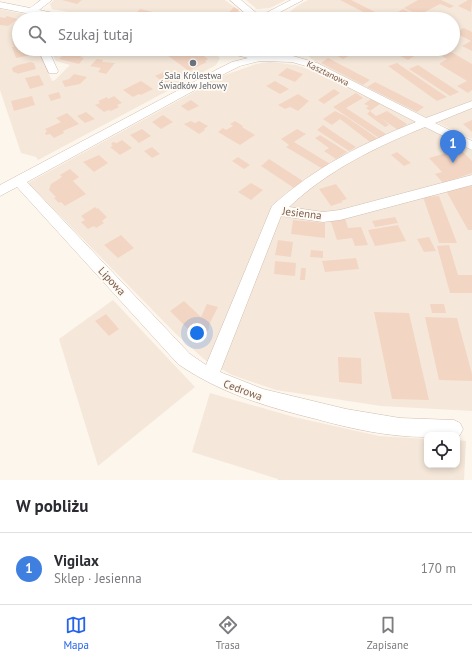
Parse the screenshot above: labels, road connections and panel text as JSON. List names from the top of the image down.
{
  "streets": {
    "street": [
      "Kasztanowa",
      "Jesienna",
      "Lipowa",
      "Cedrowa"
    ]
  },
  "crossings": [
    ["Kasztanowa", "Jesienna"],
    ["Jesienna", "Cedrowa"],
    ["Lipowa", "Cedrowa"]
  ],
  "places": ["Sala Królestwa Świadków Jehowy"],
  "page": {
    "search": "Szukaj tutaj",
    "pins": "1",
    "heading": "W pobliżu",
    "list": [
      {
        "mark": "1",
        "name": "Vigilax",
        "note": "Sklep · Jesienna",
        "value": "170 m"
      }
    ],
    "nav": ["Mapa", "Trasa", "Zapisane"]
  }
}
